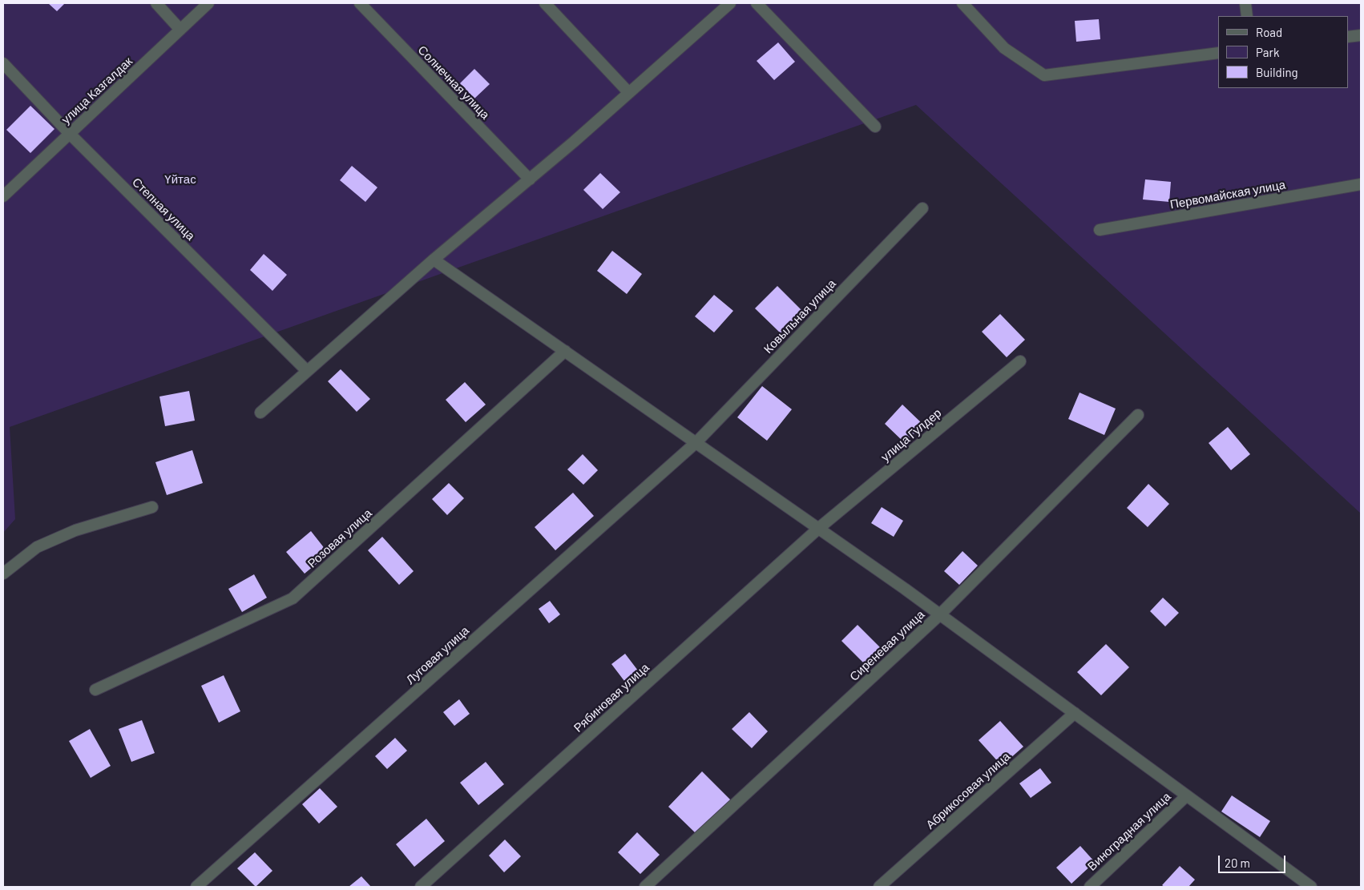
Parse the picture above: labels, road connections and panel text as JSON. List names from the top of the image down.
{
  "streets": {
    "street": [
      "Солнечная улица",
      "улица Казгалдак",
      "Первомайская улица",
      "Степная улица",
      "Ковыльная улица",
      "улица Гулдер",
      "Розовая улица",
      "Сиреневая улица",
      "Луговая улица",
      "Рябиновая улица",
      "Абрикосовая улица",
      "Виноградная улица"
    ]
  },
  "crossings": [
    ["улица Казгалдак", "Степная улица"],
    ["Ковыльная улица", "Луговая улица"],
    ["улица Гулдер", "Рябиновая улица"]
  ],
  "parks": ["Үйтас"],
  "legend": ["Road", "Park", "Building"],
  "scale_bar": "20 m"
}
